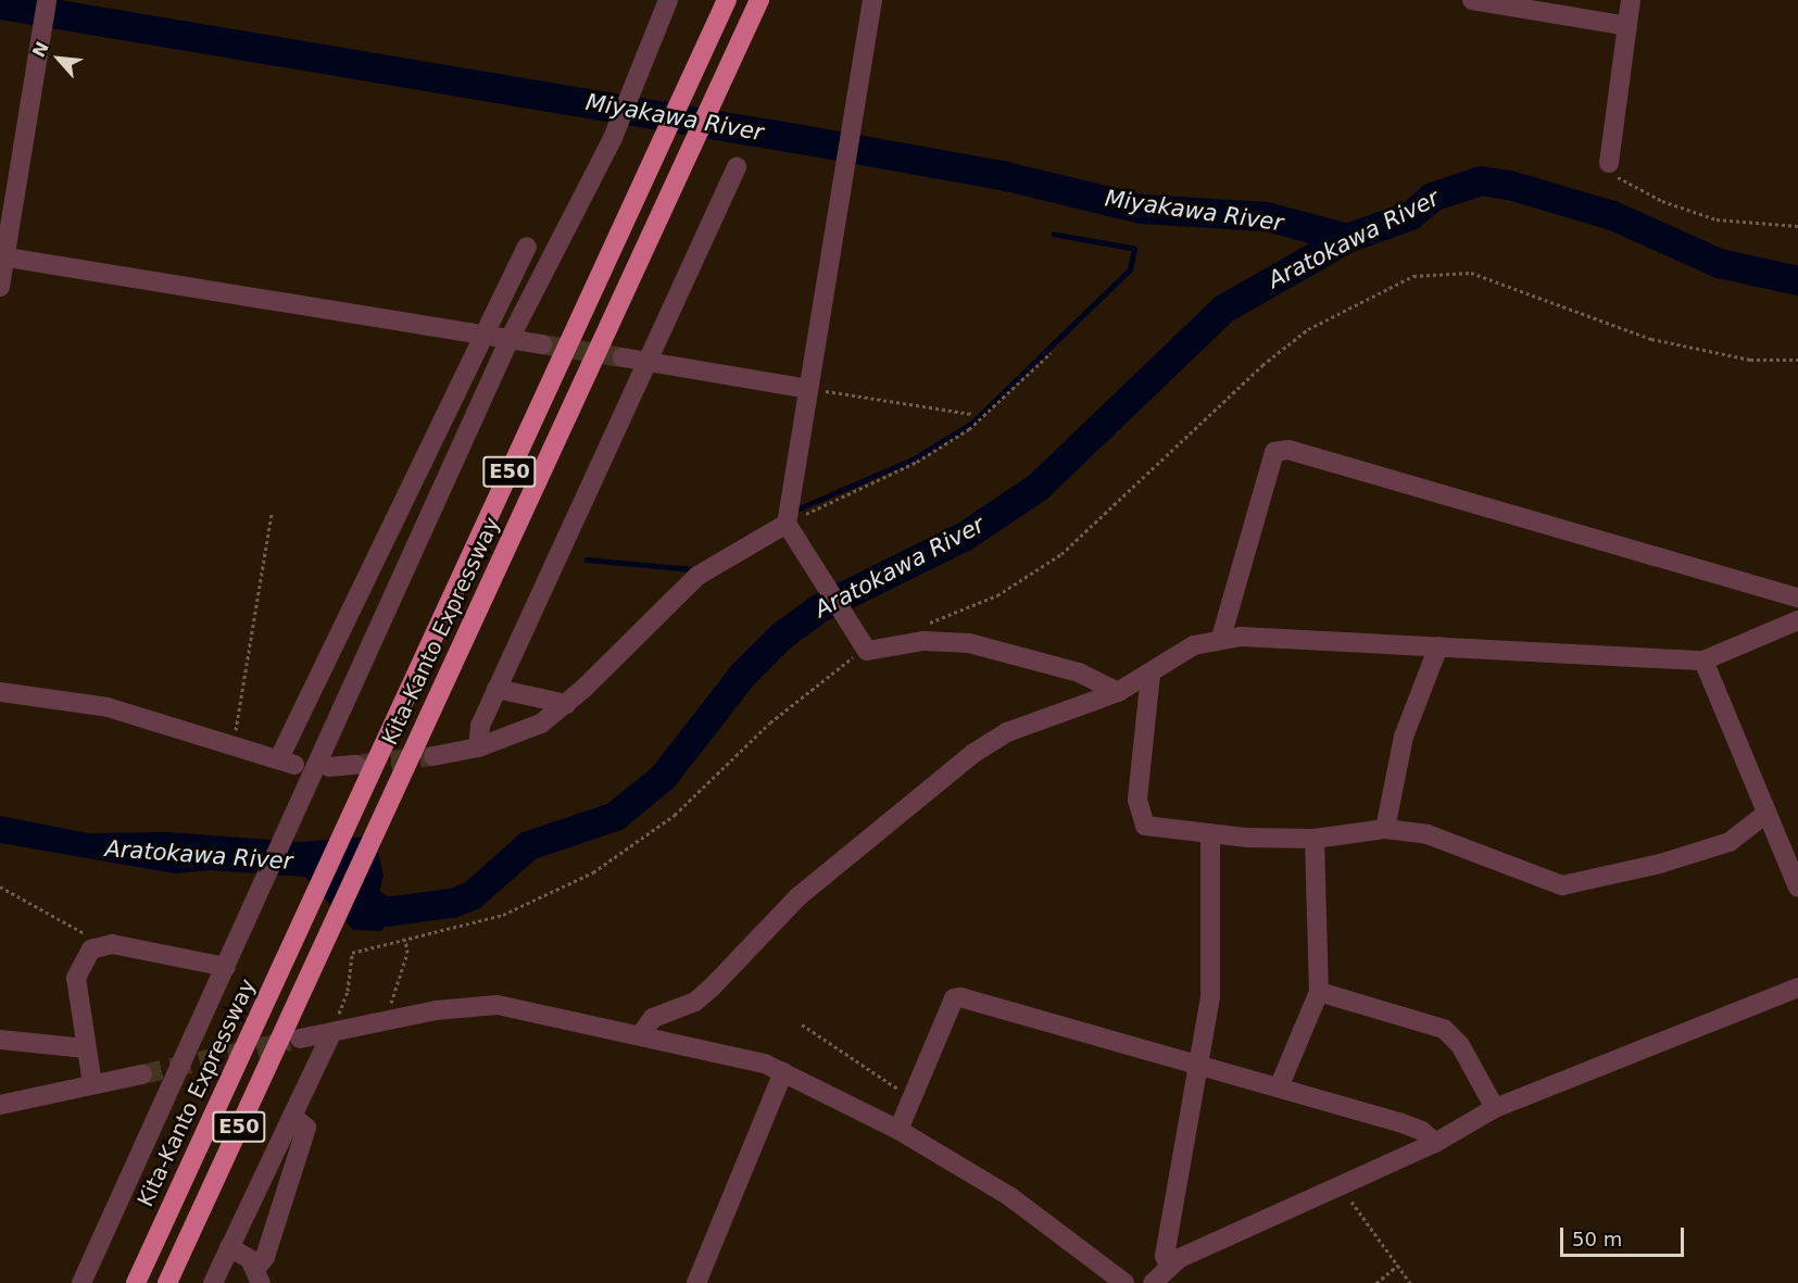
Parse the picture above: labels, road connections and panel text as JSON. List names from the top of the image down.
{
  "streets": {
    "highway": ["E50", "Kita-Kanto Expressway"]
  },
  "water": ["Miyakawa River", "Aratokawa River"],
  "scale_bar": "50 m",
  "north": "top left"
}
